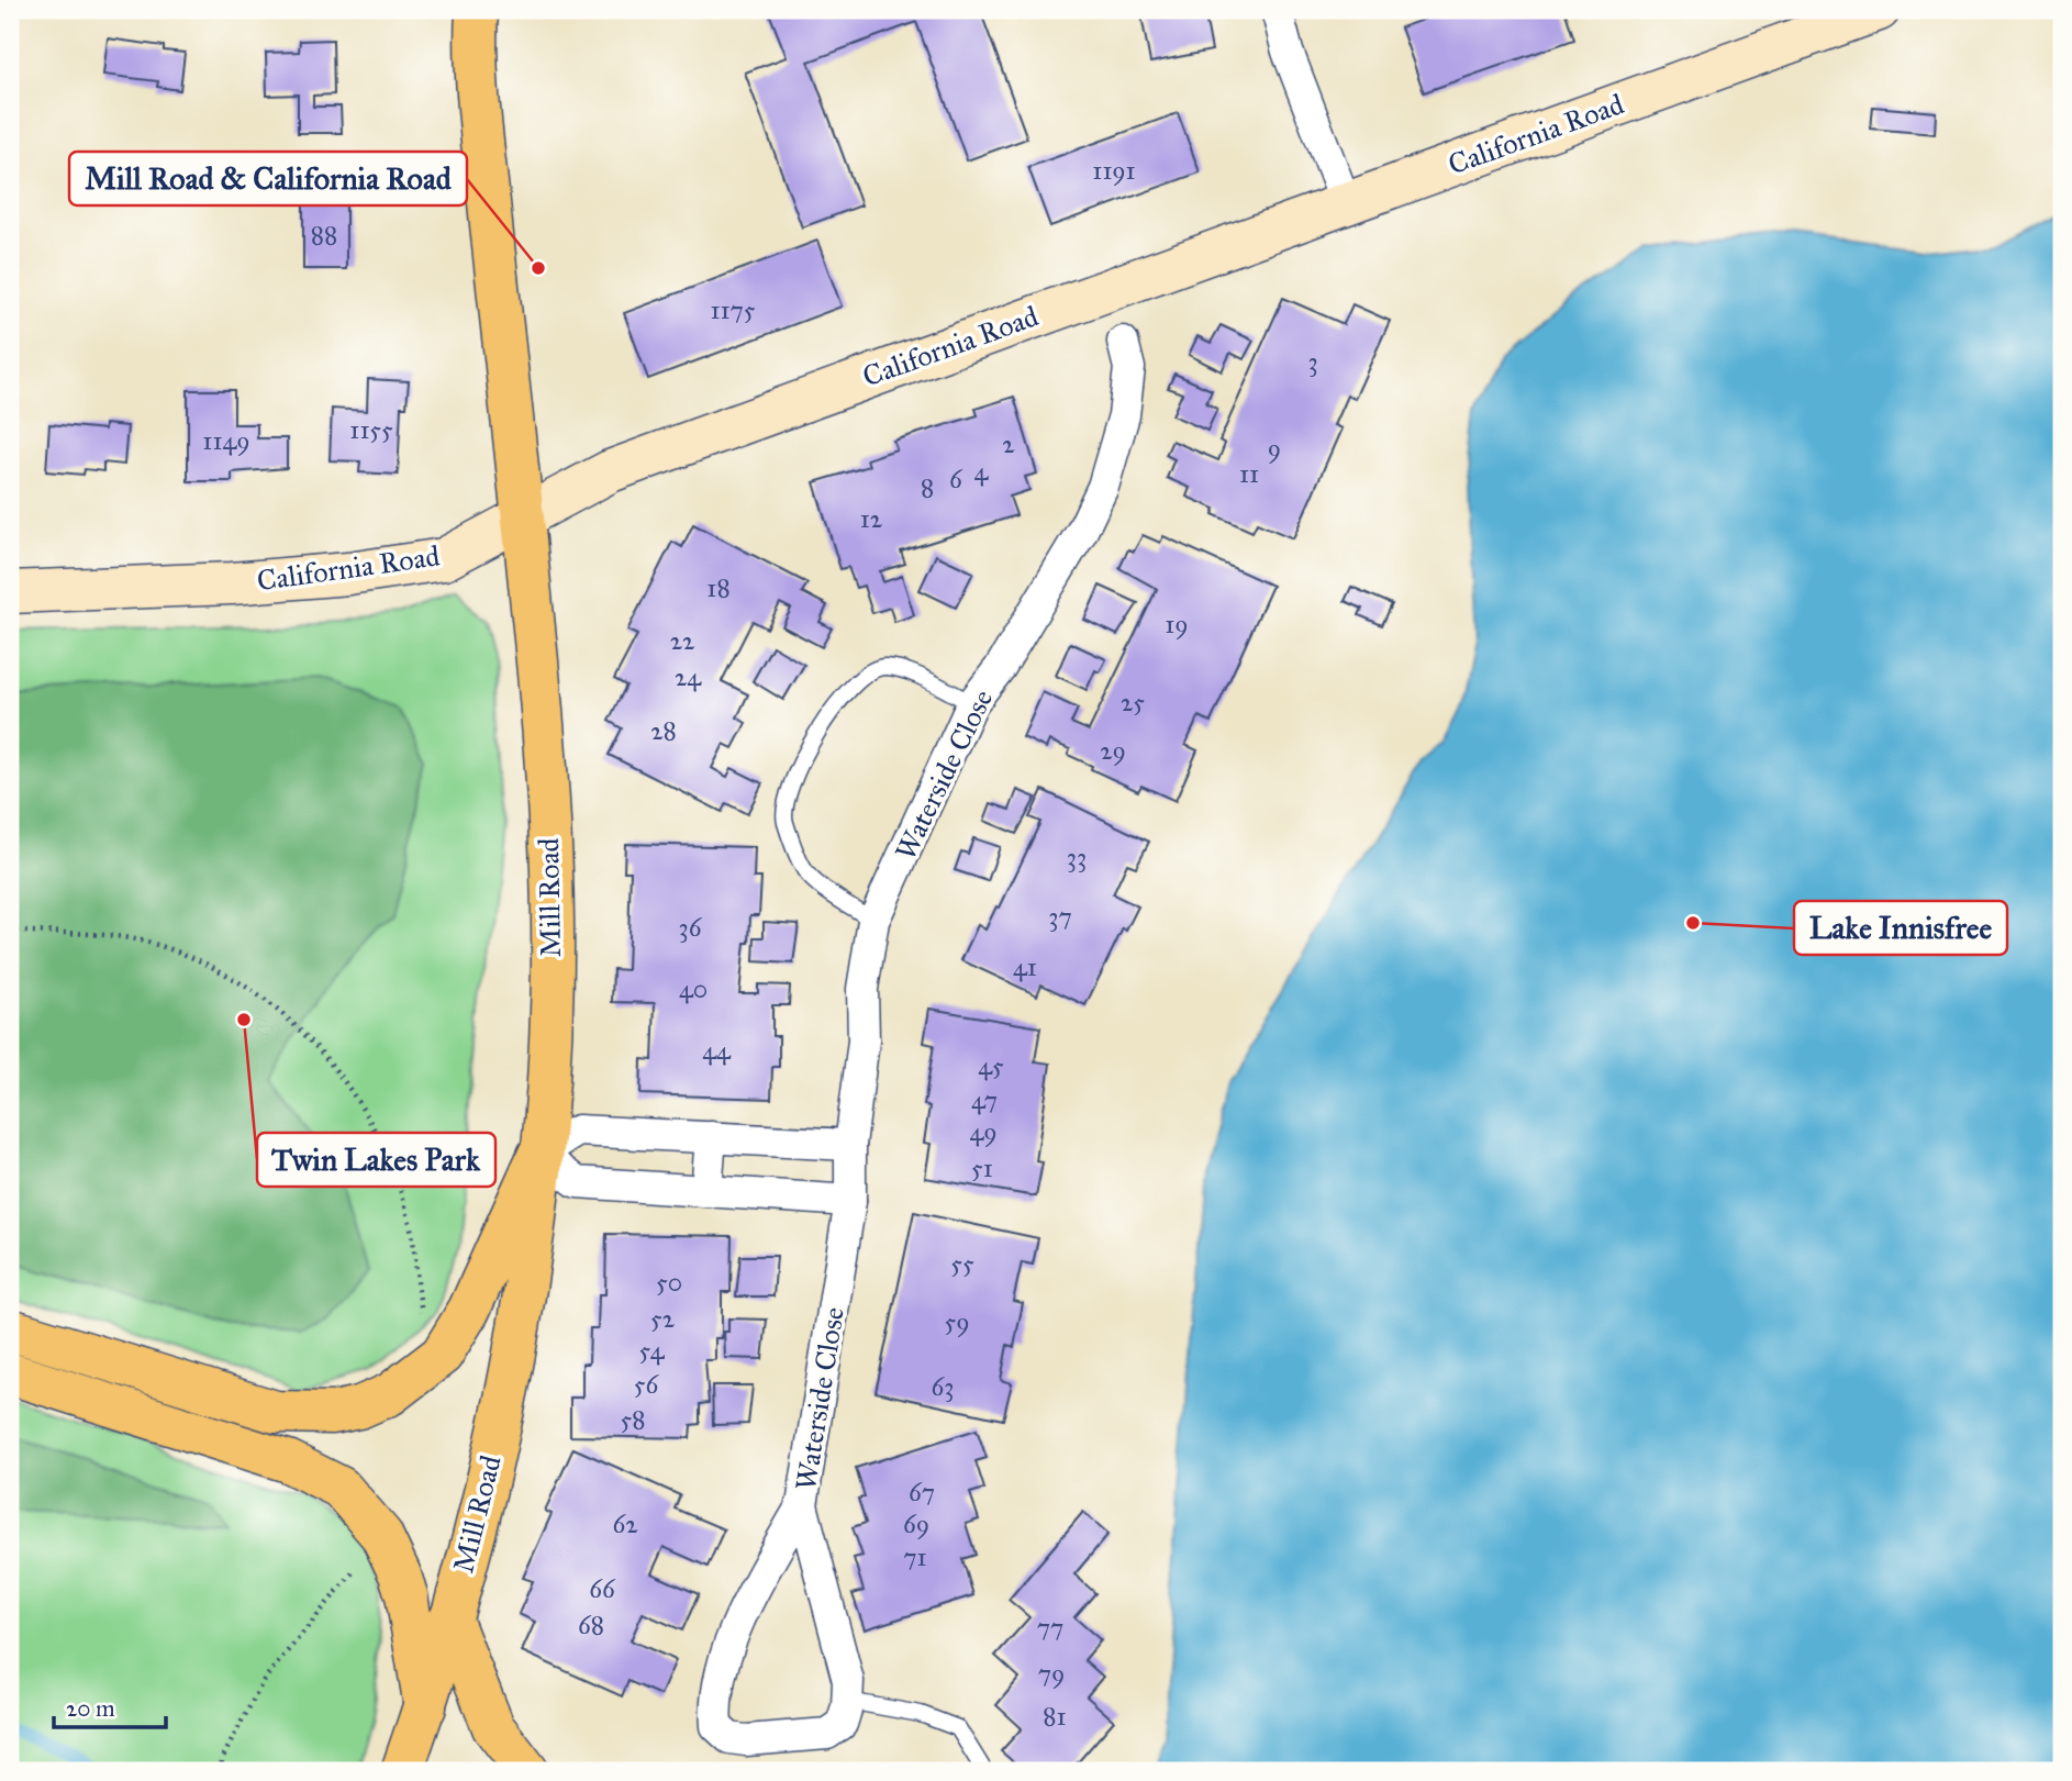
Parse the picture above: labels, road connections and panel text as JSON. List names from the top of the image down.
{
  "streets": {
    "main road": ["California Road", "Mill Road"],
    "street": ["Waterside Close"]
  },
  "crossings": [
    ["California Road", "Mill Road"]
  ],
  "places": ["Mill Road & California Road", "Lake Innisfree", "Twin Lakes Park"],
  "house_numbers": [
    "1191",
    "88",
    "1175",
    "3",
    "1155",
    "1149",
    "2",
    "9",
    "4",
    "11",
    "6",
    "8",
    "12",
    "18",
    "19",
    "22",
    "24",
    "25",
    "28",
    "29",
    "33",
    "37",
    "36",
    "41",
    "40",
    "44",
    "45",
    "47",
    "49",
    "51",
    "55",
    "50",
    "52",
    "59",
    "54",
    "56",
    "63",
    "58",
    "67",
    "62",
    "69",
    "71",
    "66",
    "68",
    "77",
    "79",
    "81"
  ],
  "scale_bar": "20 m"
}
